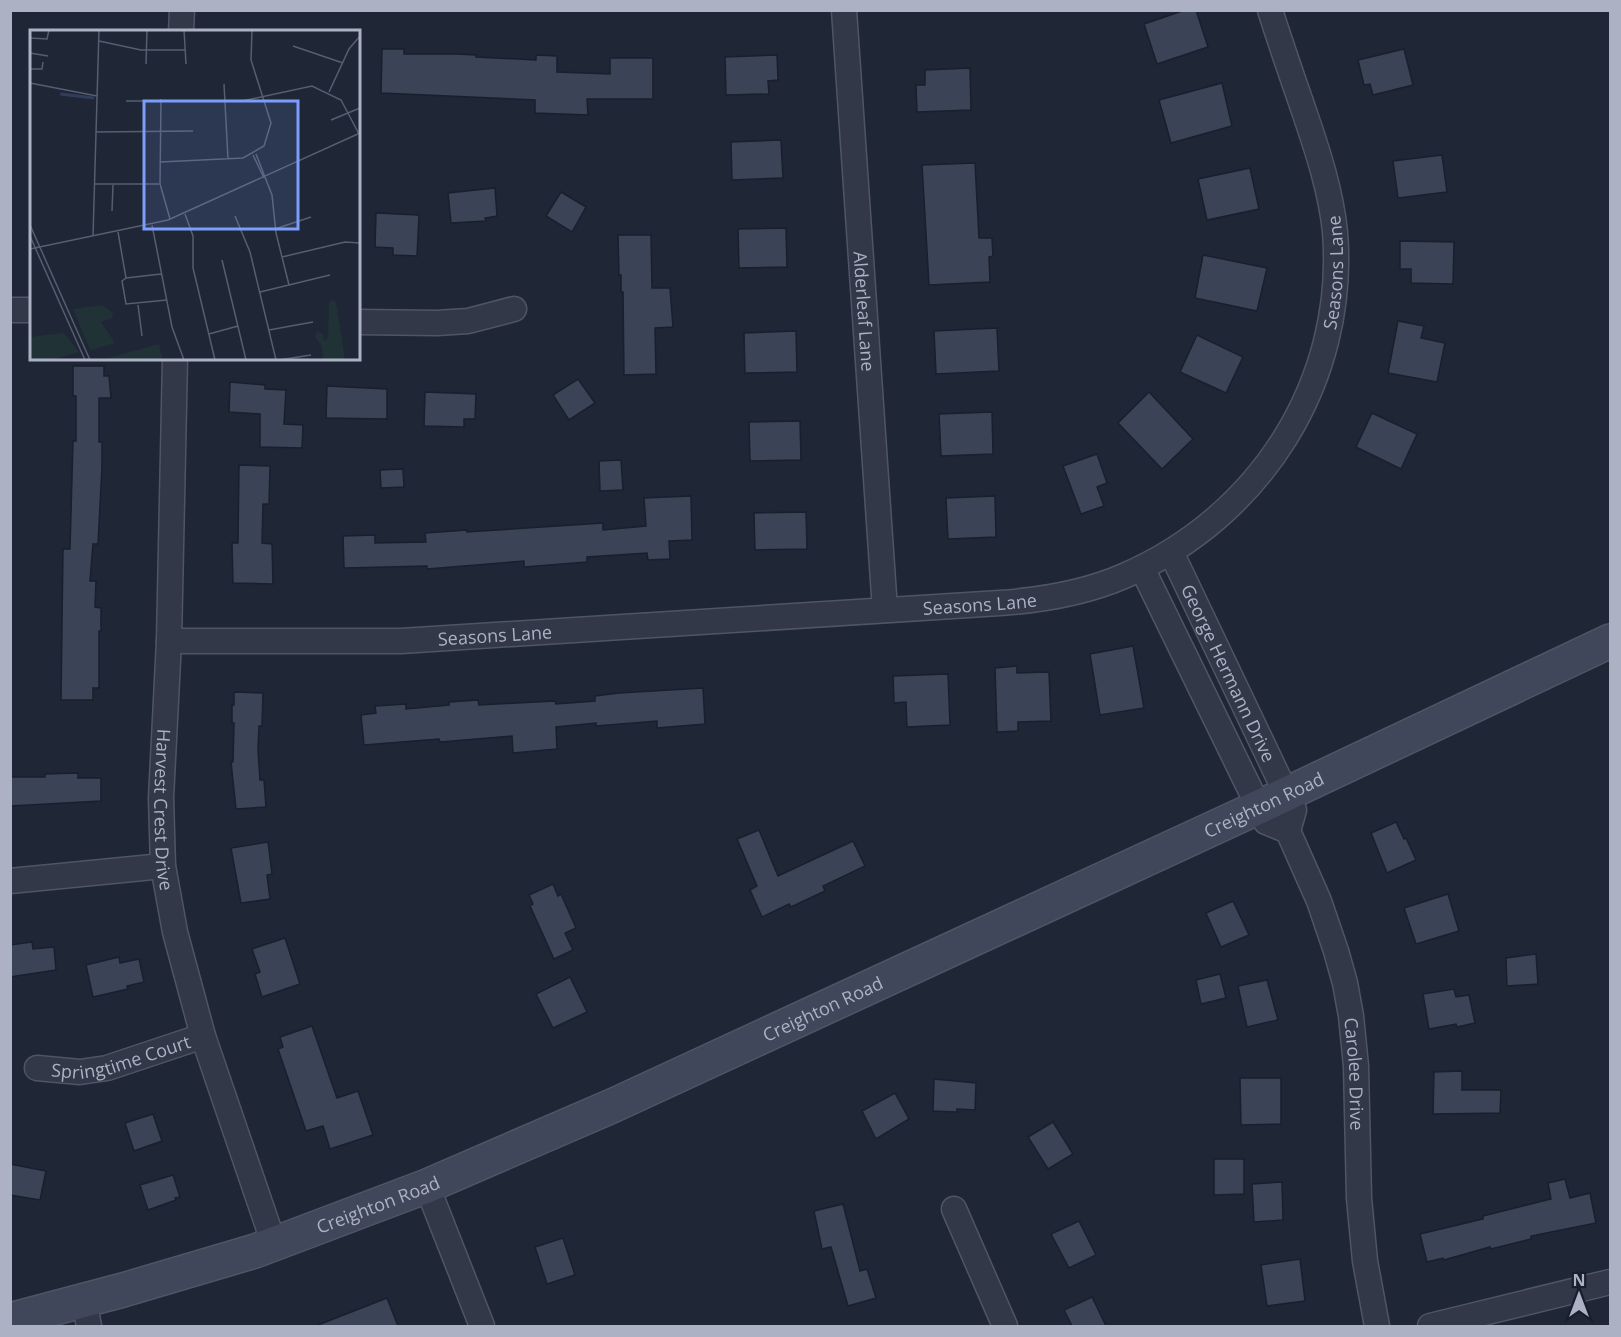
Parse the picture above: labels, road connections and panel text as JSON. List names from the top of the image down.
{
  "streets": {
    "main road": ["Creighton Road"],
    "street": [
      "Seasons Lane",
      "Alderleaf Lane",
      "George Hermann Drive",
      "Harvest Crest Drive",
      "Springtime Court",
      "Carolee Drive"
    ]
  },
  "crossings": [
    ["Seasons Lane", "Alderleaf Lane"],
    ["Seasons Lane", "George Hermann Drive"],
    ["Seasons Lane", "Harvest Crest Drive"],
    ["George Hermann Drive", "Creighton Road"],
    ["George Hermann Drive", "Carolee Drive"],
    ["Creighton Road", "Harvest Crest Drive"],
    ["Creighton Road", "Carolee Drive"],
    ["Harvest Crest Drive", "Springtime Court"]
  ],
  "north": "top"
}
